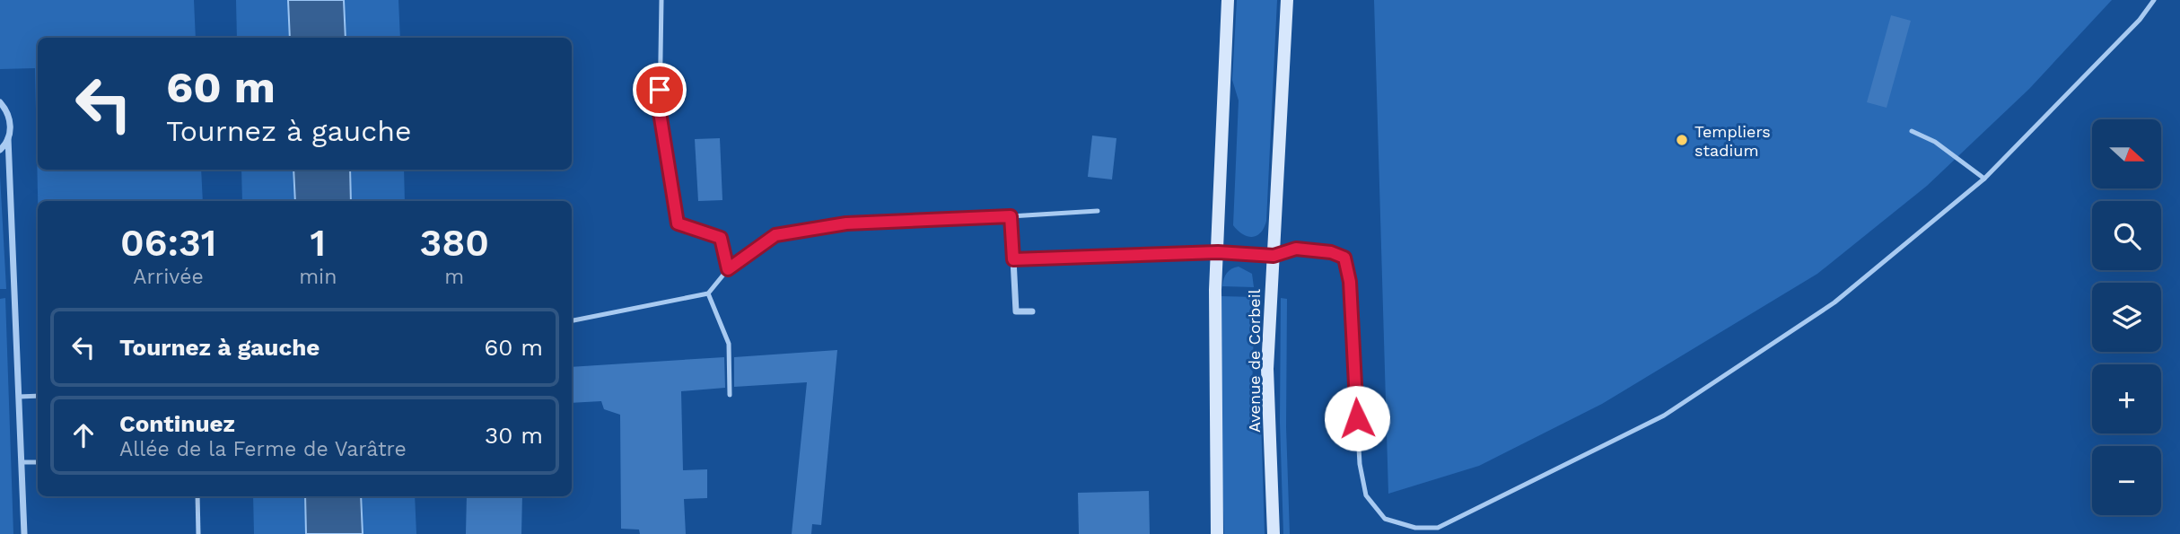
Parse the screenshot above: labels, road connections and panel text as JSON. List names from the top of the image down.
{
  "streets": {
    "main road": ["Avenue de Corbeil"]
  },
  "places": ["Templiers stadium"],
  "north": "right",
  "page": {
    "turn": ["60 m", "Tournez à gauche"],
    "map_buttons": ["+", "−"],
    "eta": [
      "06:31",
      "Arrivée",
      "1",
      "min",
      "380",
      "m"
    ],
    "list": [
      {
        "name": "Tournez à gauche",
        "value": "60 m"
      },
      {
        "name": "Continuez",
        "note": "Allée de la Ferme de Varâtre",
        "value": "30 m"
      }
    ]
  }
}
